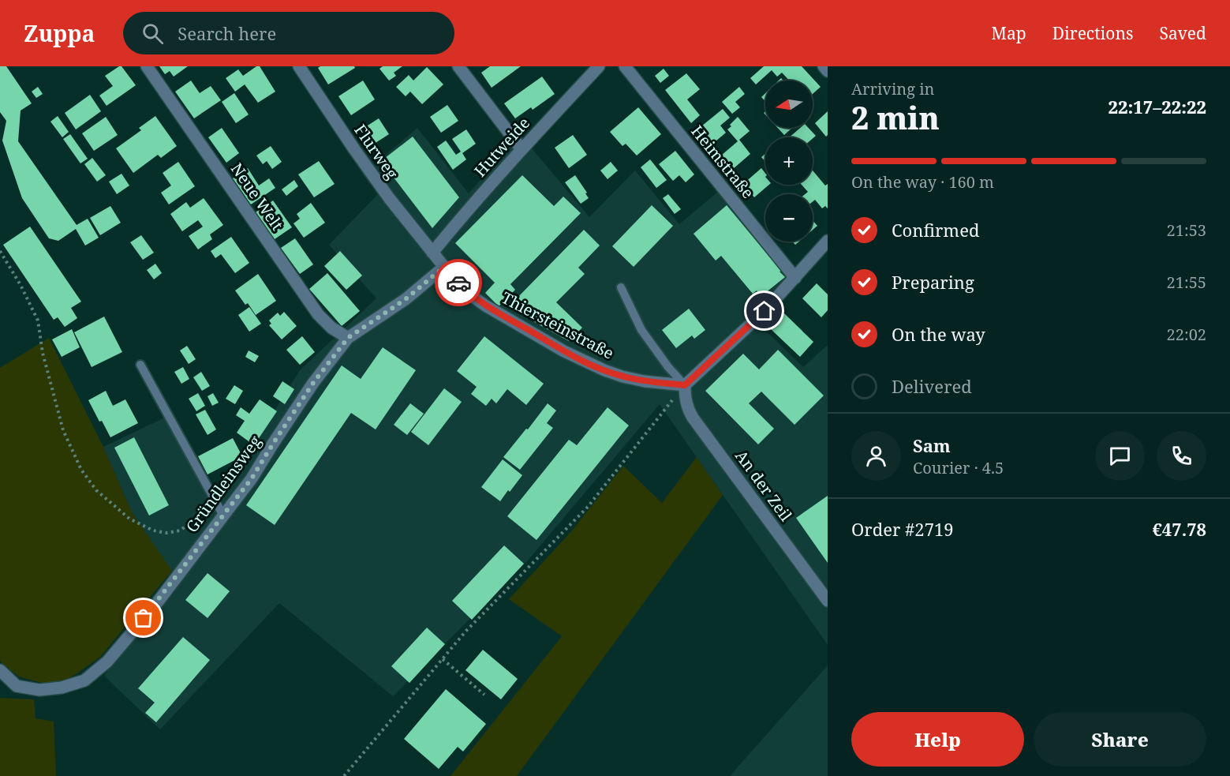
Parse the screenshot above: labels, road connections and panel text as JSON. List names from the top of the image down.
{
  "streets": {
    "street": [
      "Hutweide",
      "Flurweg",
      "Heimstraße",
      "Neue Welt",
      "Thiersteinstraße",
      "Gründleinsweg",
      "An der Zeil"
    ]
  },
  "crossings": [
    ["Hutweide", "Flurweg"],
    ["Hutweide", "Thiersteinstraße"],
    ["Flurweg", "Thiersteinstraße"],
    ["Neue Welt", "Gründleinsweg"],
    ["Thiersteinstraße", "Gründleinsweg"],
    ["Thiersteinstraße", "An der Zeil"]
  ],
  "north": "left",
  "page": {
    "header": "Zuppa",
    "search": "Search here",
    "nav": ["Map", "Directions", "Saved"],
    "heading": ["2 min", "Arriving in", "22:17–22:22"],
    "panel": [
      "Sam",
      "Courier · 4.5",
      "Order #2719",
      "€47.78"
    ],
    "map_buttons": ["+", "−"],
    "bar": "On the way · 160 m",
    "list": [
      ["Confirmed", "21:53"],
      ["Preparing", "21:55"],
      ["On the way", "22:02"],
      "Delivered"
    ],
    "buttons": ["Help", "Share"]
  }
}
